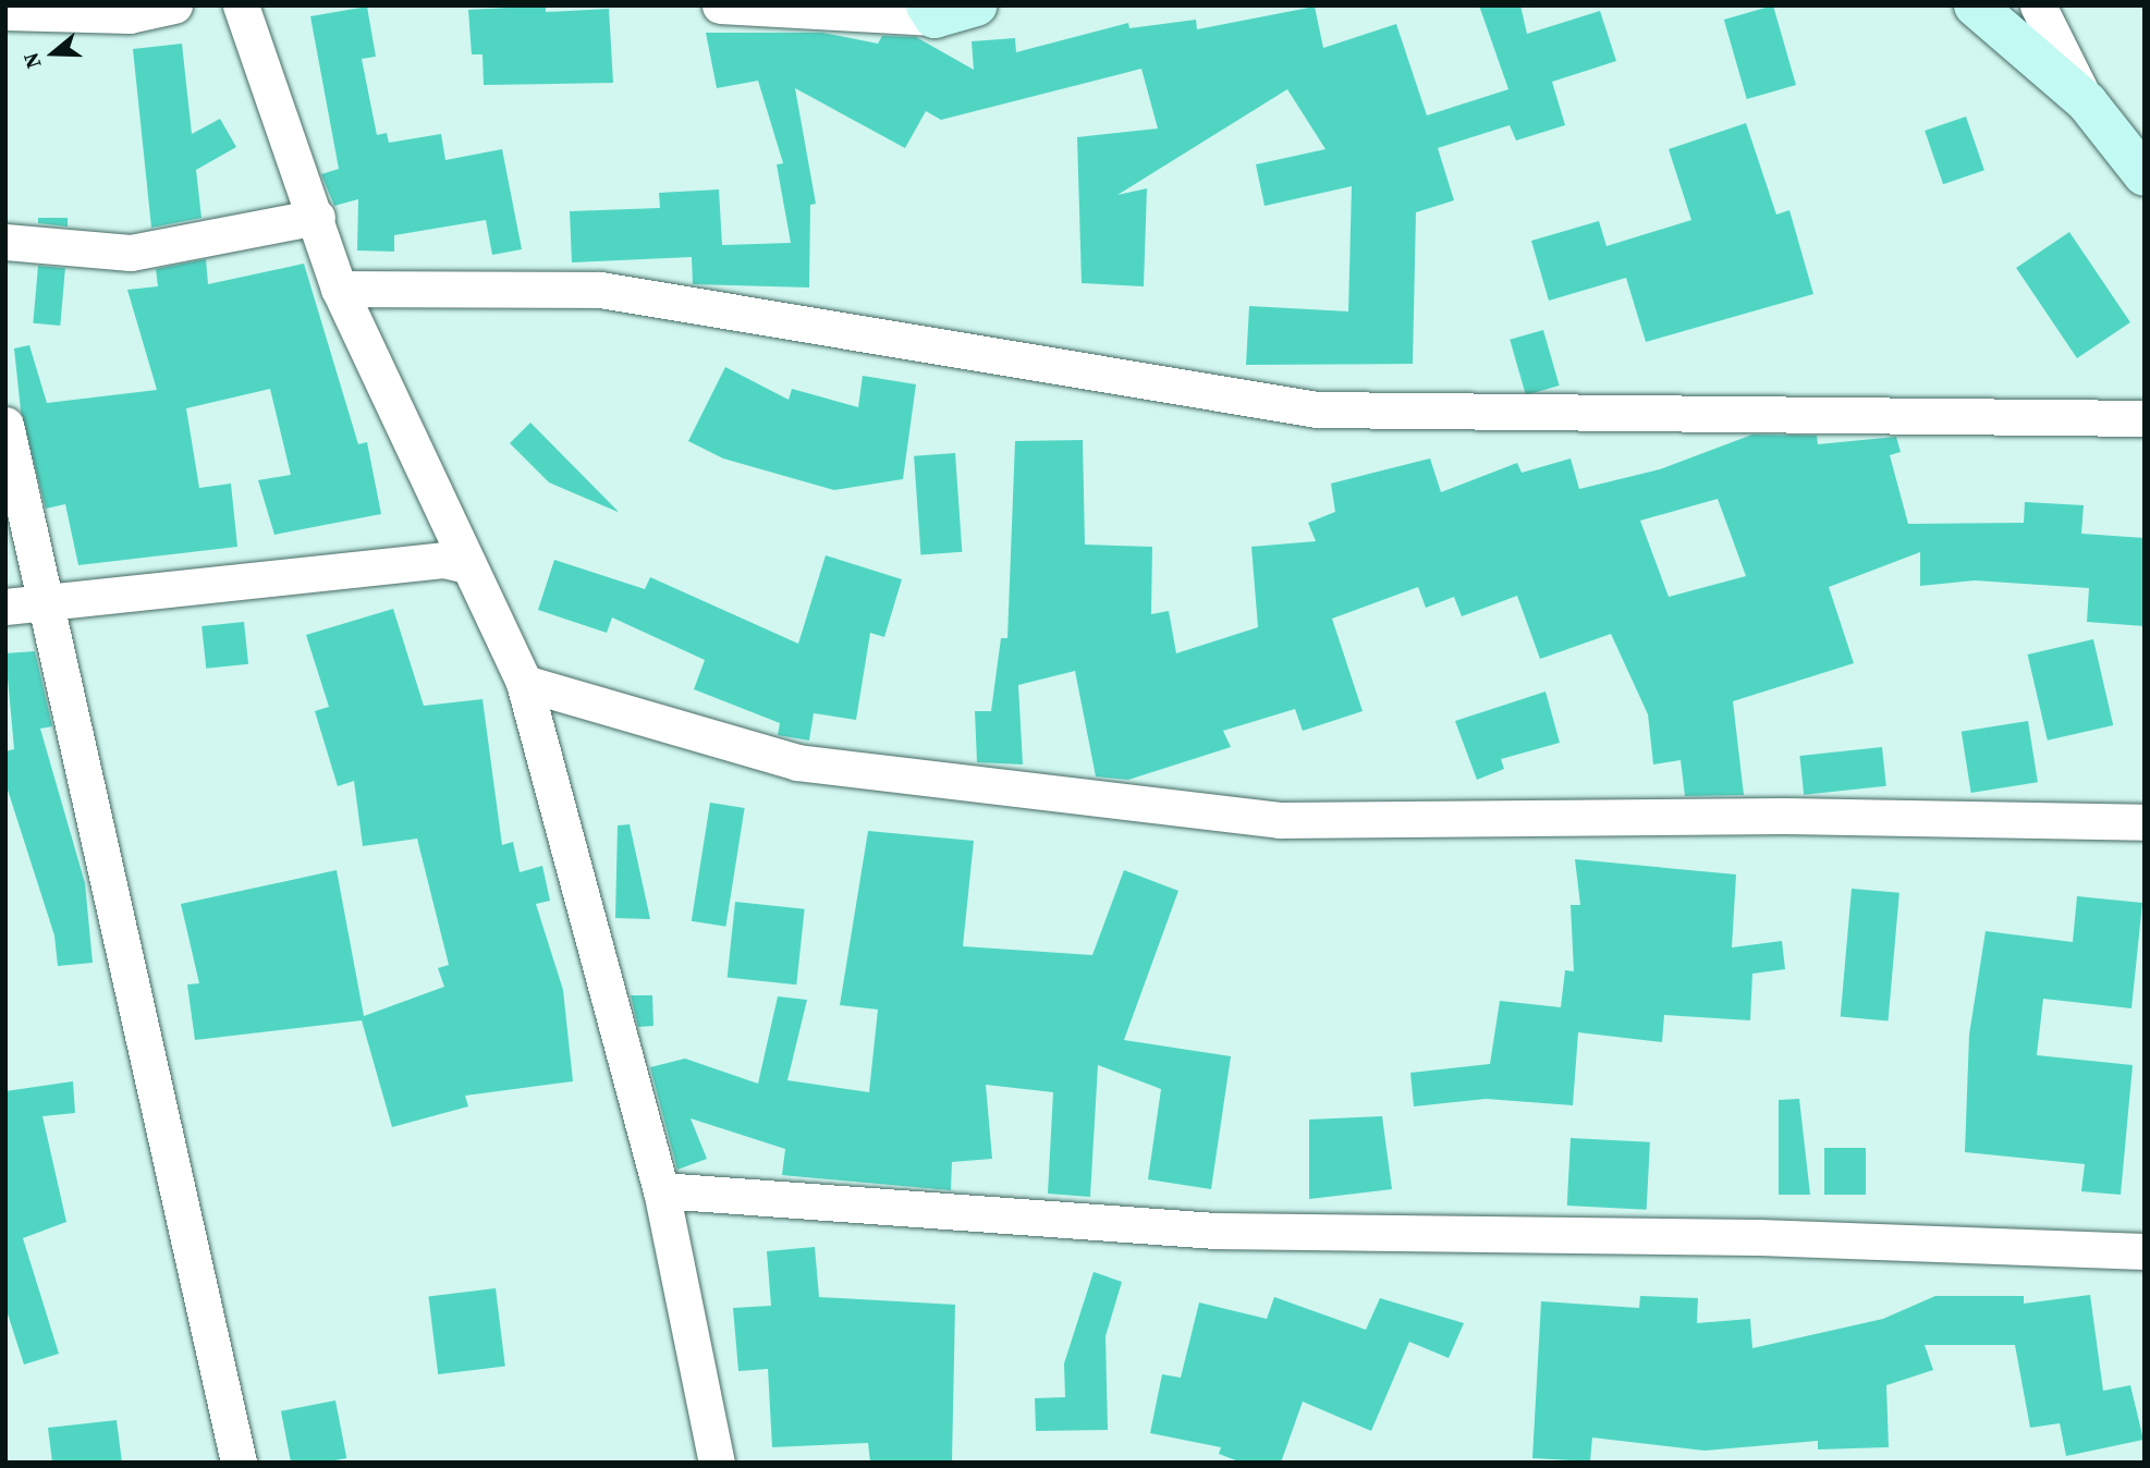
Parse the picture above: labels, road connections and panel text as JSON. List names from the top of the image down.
{
  "north": "left"
}
